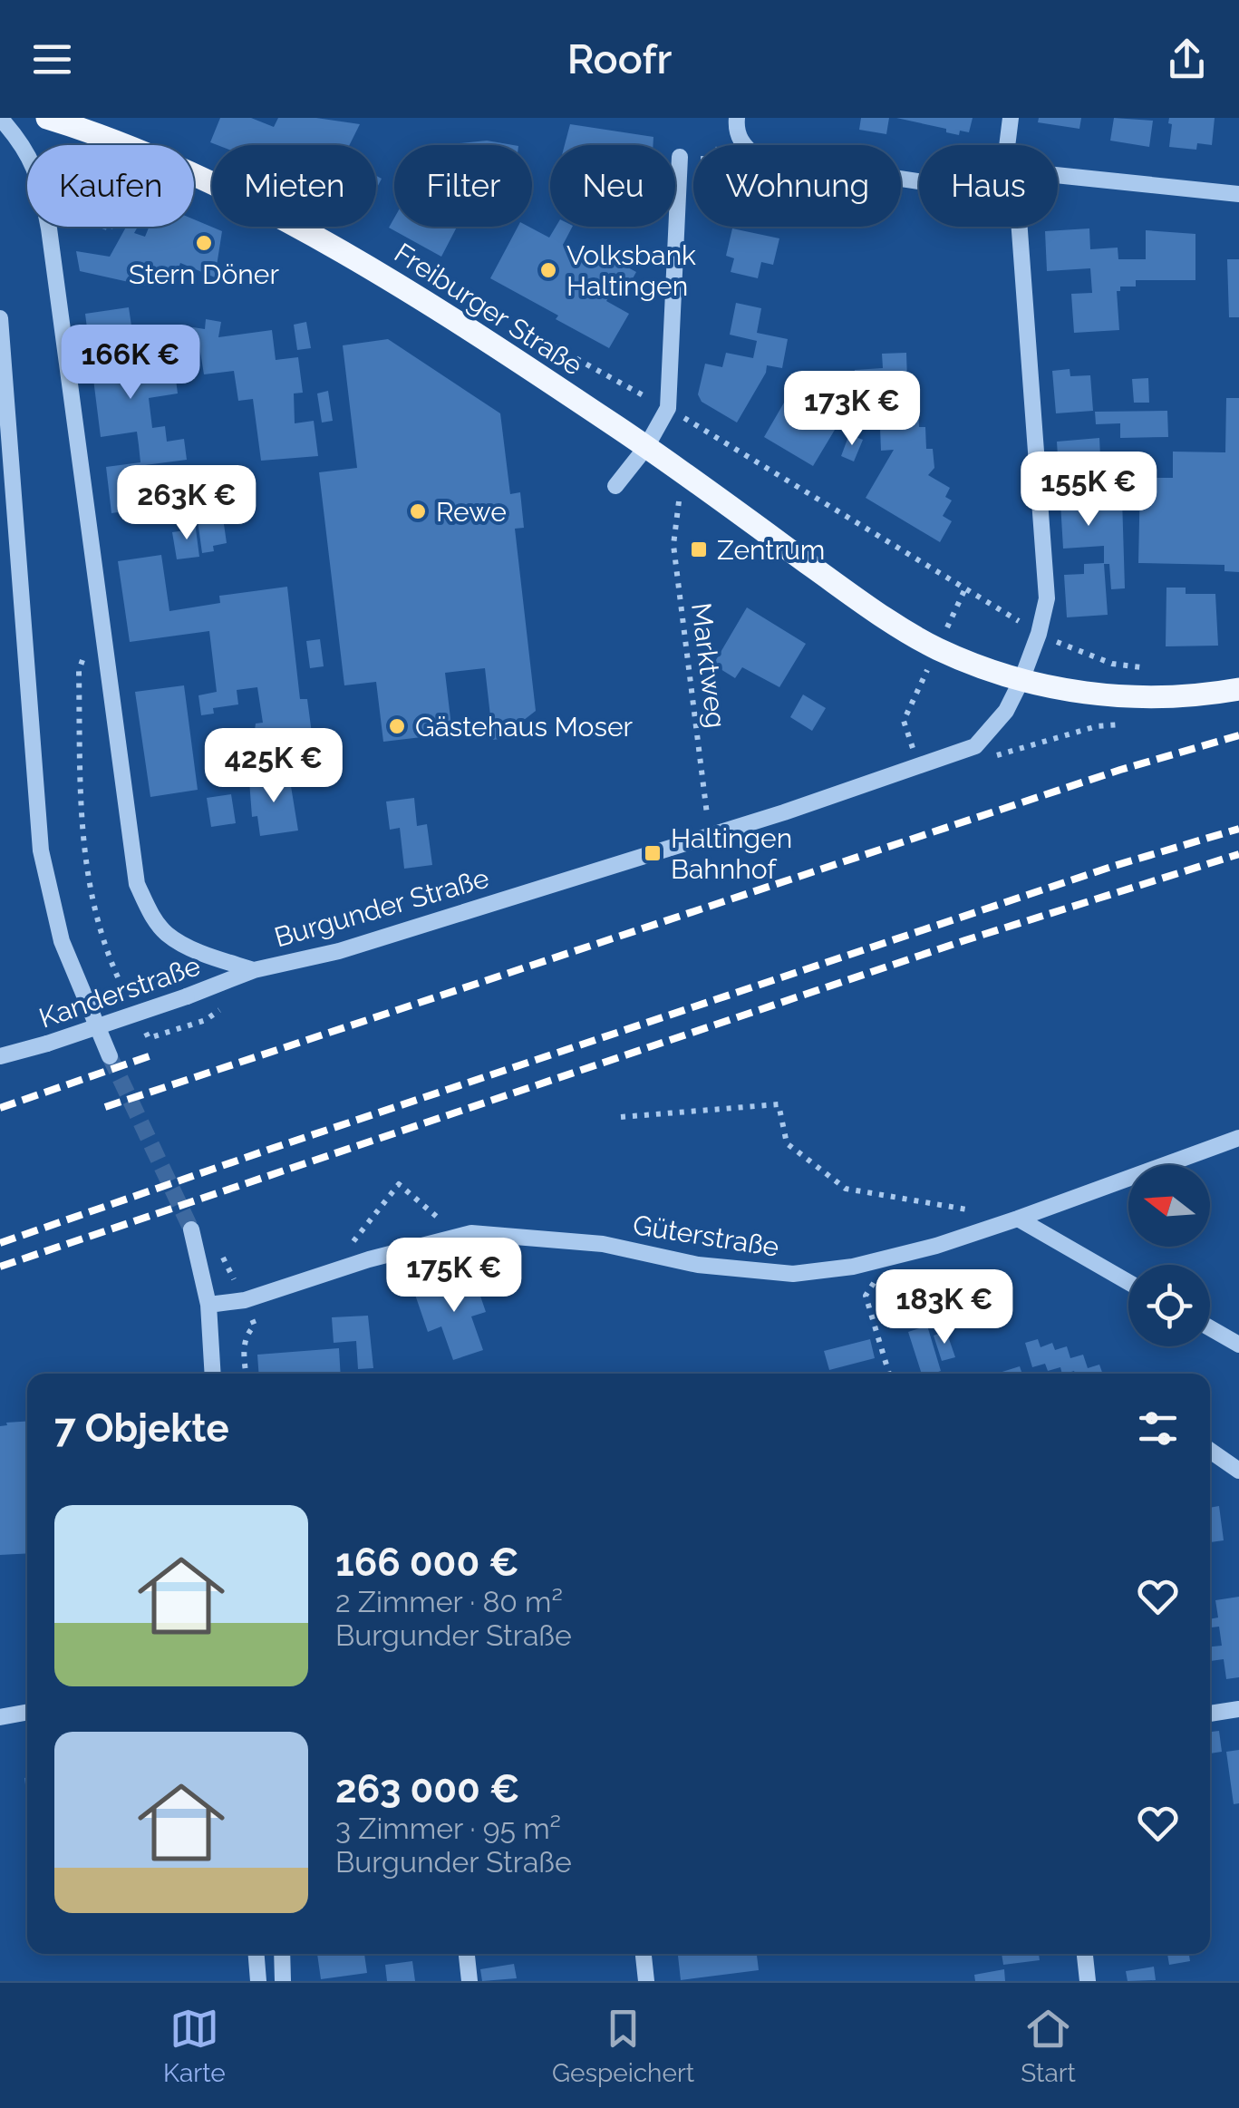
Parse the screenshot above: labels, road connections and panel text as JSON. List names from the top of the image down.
{
  "streets": {
    "main road": ["Freiburger Straße"],
    "street": ["Burgunder Straße", "Kanderstraße", "Güterstraße"],
    "path": ["Marktweg"]
  },
  "crossings": [
    ["Marktweg", "Burgunder Straße"],
    ["Burgunder Straße", "Kanderstraße"]
  ],
  "places": {
    "other": [
      "Stern Döner",
      "Volksbank Haltingen",
      "Rewe",
      "Gästehaus Moser"
    ],
    "transit": ["Zentrum", "Haltingen Bahnhof"]
  },
  "north": "left",
  "page": {
    "header": "Roofr",
    "chip": [
      "Kaufen",
      "Mieten",
      "Filter",
      "Neu",
      "Wohnung",
      "Haus"
    ],
    "price": [
      "166K €",
      "173K €",
      "155K €",
      "263K €",
      "425K €",
      "175K €",
      "183K €"
    ],
    "heading": "7 Objekte",
    "list": [
      {
        "name": "166 000 €",
        "note": "2 Zimmer · 80 m² · Burgunder Straße"
      },
      {
        "name": "263 000 €",
        "note": "3 Zimmer · 95 m² · Burgunder Straße"
      }
    ],
    "tabs": ["Karte", "Gespeichert", "Start"]
  }
}
